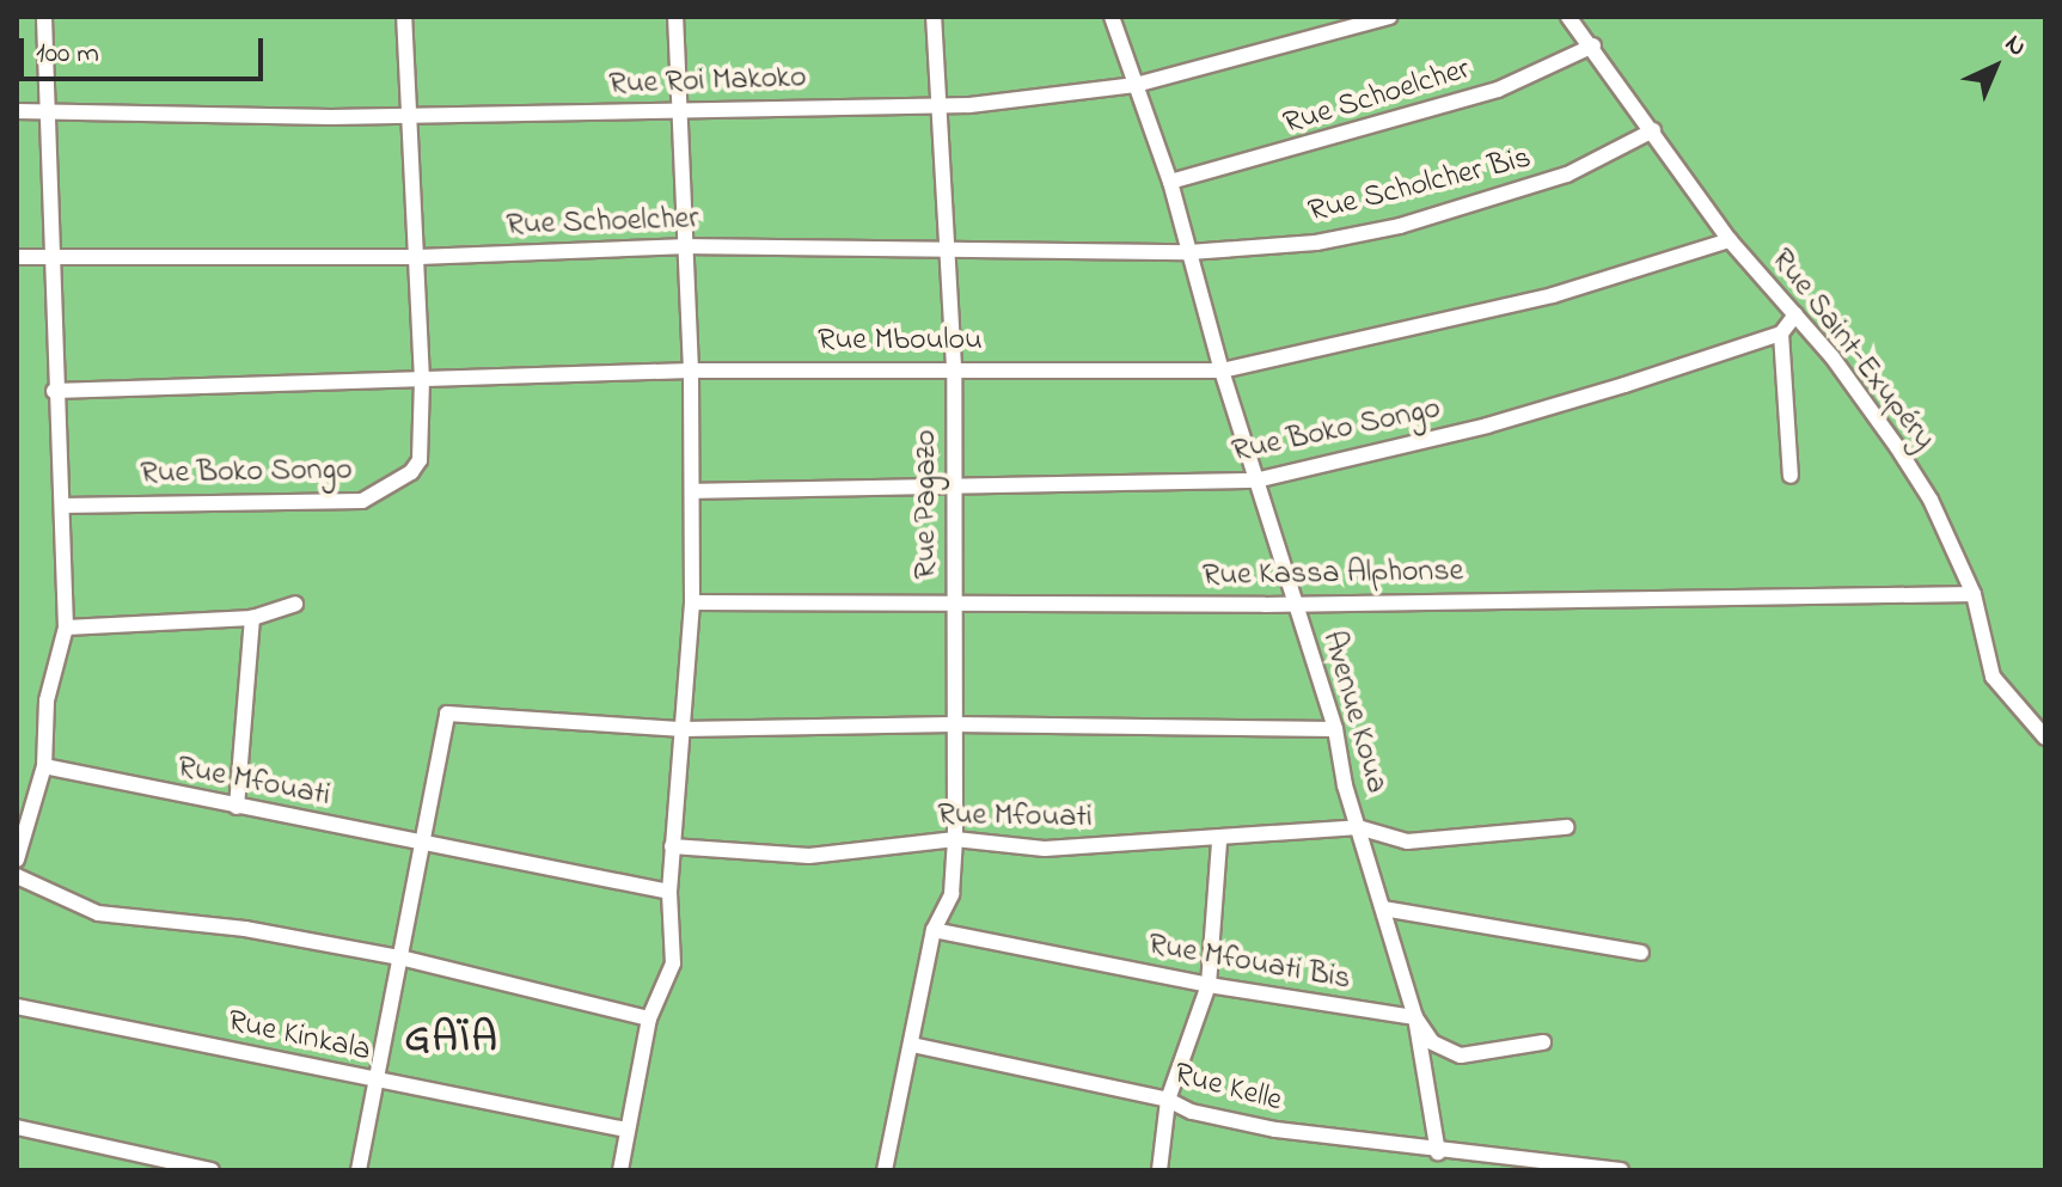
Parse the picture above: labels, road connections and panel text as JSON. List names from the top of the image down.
{
  "streets": {
    "street": [
      "Rue Roi Makoko",
      "Rue Schoelcher",
      "Rue Scholcher Bis",
      "Rue Mboulou",
      "Rue Saint-Exupéry",
      "Rue Boko Songo",
      "Rue Pagazo",
      "Rue Kassa Alphonse",
      "Avenue Koua",
      "Rue Mfouati",
      "Rue Mfouati Bis",
      "Rue Kinkala",
      "Rue Kelle"
    ]
  },
  "crossings": [
    ["Rue Roi Makoko", "Rue Pagazo"],
    ["Rue Roi Makoko", "Avenue Koua"],
    ["Rue Schoelcher", "Rue Scholcher Bis"],
    ["Rue Schoelcher", "Rue Saint-Exupéry"],
    ["Rue Schoelcher", "Rue Pagazo"],
    ["Rue Schoelcher", "Avenue Koua"],
    ["Rue Scholcher Bis", "Rue Saint-Exupéry"],
    ["Rue Scholcher Bis", "Avenue Koua"],
    ["Rue Mboulou", "Rue Saint-Exupéry"],
    ["Rue Mboulou", "Rue Boko Songo"],
    ["Rue Mboulou", "Rue Pagazo"],
    ["Rue Mboulou", "Avenue Koua"],
    ["Rue Saint-Exupéry", "Rue Kassa Alphonse"],
    ["Rue Boko Songo", "Rue Pagazo"],
    ["Rue Boko Songo", "Avenue Koua"],
    ["Rue Pagazo", "Rue Kassa Alphonse"],
    ["Rue Pagazo", "Rue Mfouati"],
    ["Rue Pagazo", "Rue Mfouati Bis"],
    ["Rue Pagazo", "Rue Kelle"],
    ["Rue Kassa Alphonse", "Avenue Koua"],
    ["Avenue Koua", "Rue Mfouati"],
    ["Avenue Koua", "Rue Mfouati Bis"],
    ["Avenue Koua", "Rue Kelle"]
  ],
  "districts": ["GAÏA"],
  "scale_bar": "100 m",
  "north": "top right"
}
